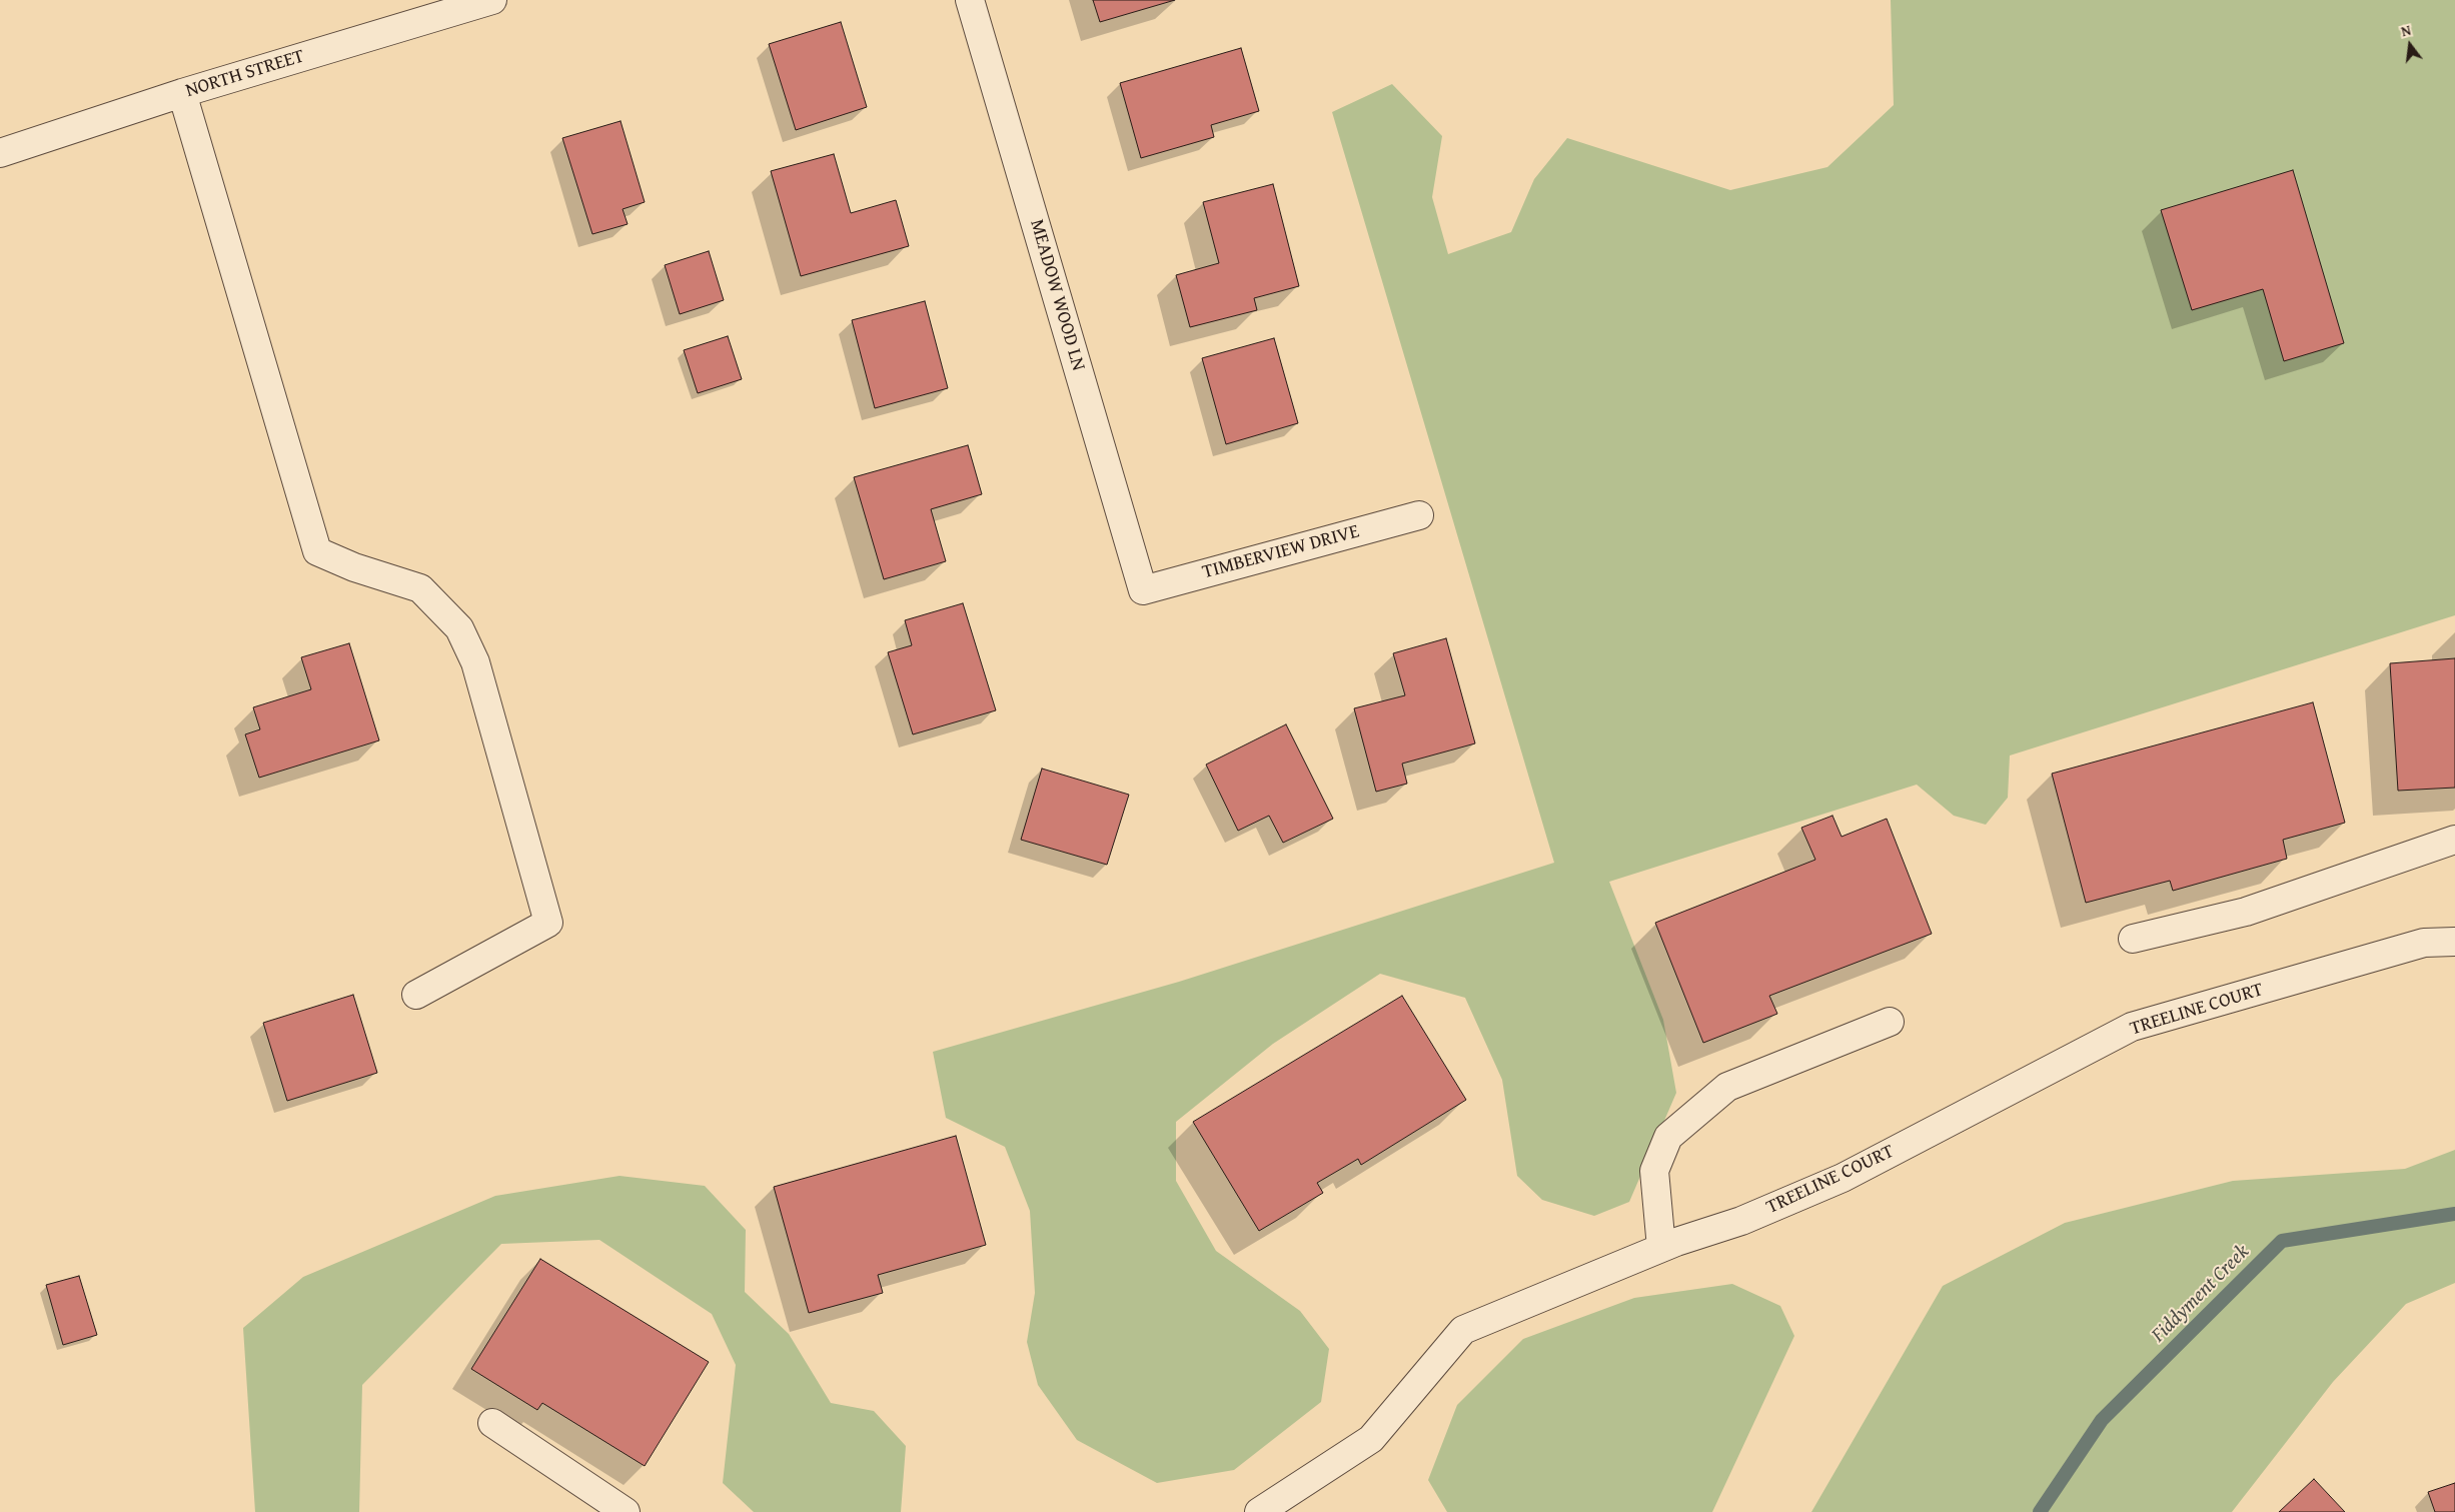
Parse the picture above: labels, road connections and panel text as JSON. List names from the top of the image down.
{
  "streets": {
    "street": [
      "NORTH STREET",
      "MEADOW WOOD LN",
      "TIMBERVIEW DRIVE",
      "TREELINE COURT"
    ]
  },
  "crossings": [
    ["MEADOW WOOD LN", "TIMBERVIEW DRIVE"]
  ],
  "water": ["Fiddyment Creek"],
  "north": "top"
}
